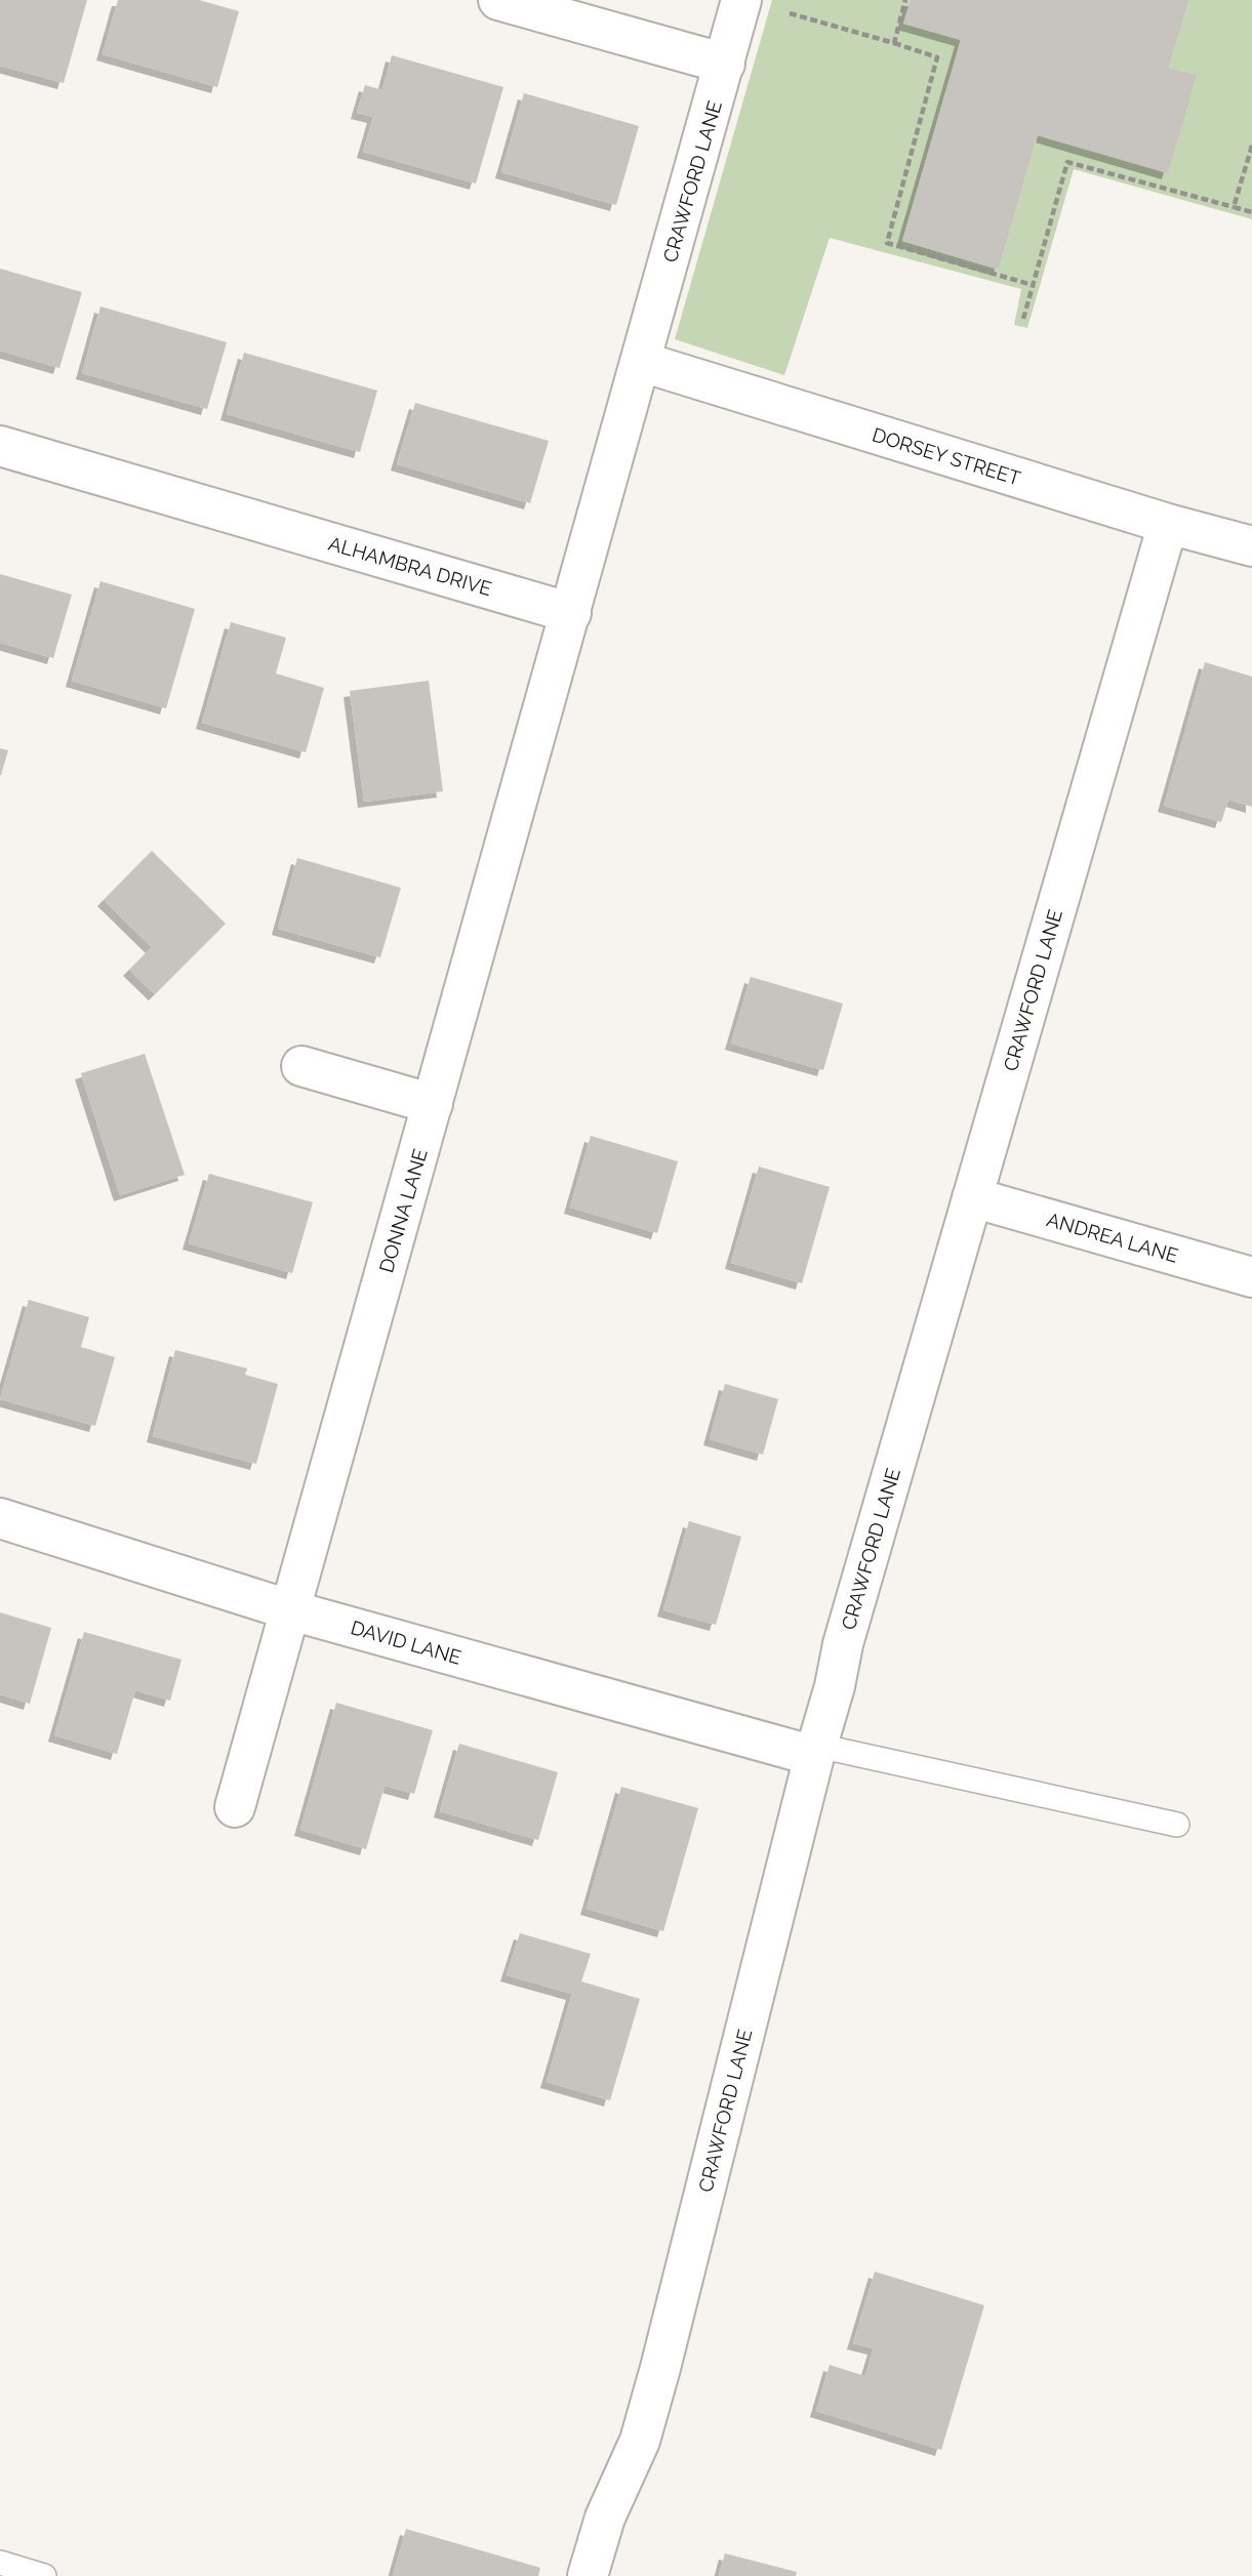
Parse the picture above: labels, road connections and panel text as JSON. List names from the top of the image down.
{
  "streets": {
    "street": [
      "CRAWFORD LANE",
      "DORSEY STREET",
      "ALHAMBRA DRIVE",
      "DONNA LANE",
      "ANDREA LANE",
      "DAVID LANE"
    ]
  },
  "crossings": [
    ["CRAWFORD LANE", "DORSEY STREET"],
    ["CRAWFORD LANE", "ANDREA LANE"],
    ["CRAWFORD LANE", "DAVID LANE"],
    ["ALHAMBRA DRIVE", "DONNA LANE"],
    ["DONNA LANE", "DAVID LANE"]
  ]
}
